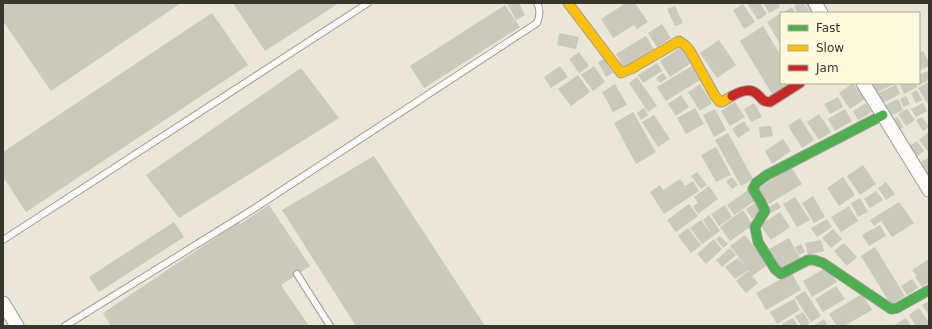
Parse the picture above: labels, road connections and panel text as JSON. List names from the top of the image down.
{
  "legend": ["Fast", "Slow", "Jam"]
}
